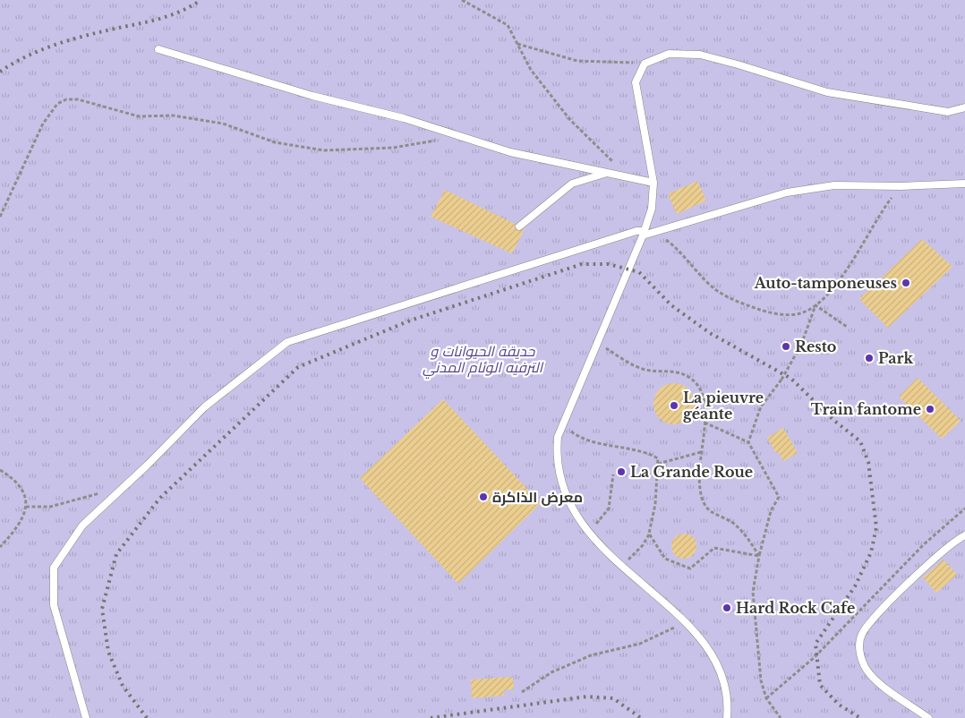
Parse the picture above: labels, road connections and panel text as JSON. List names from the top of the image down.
{
  "parks": ["حديقة الحيوانات و الترفيه الوئام المدني"],
  "places": [
    "Auto-tamponeuses",
    "Resto",
    "Park",
    "La pieuvre géante",
    "Train fantome",
    "La Grande Roue",
    "معرض الذاكرة",
    "Hard Rock Cafe"
  ]
}
